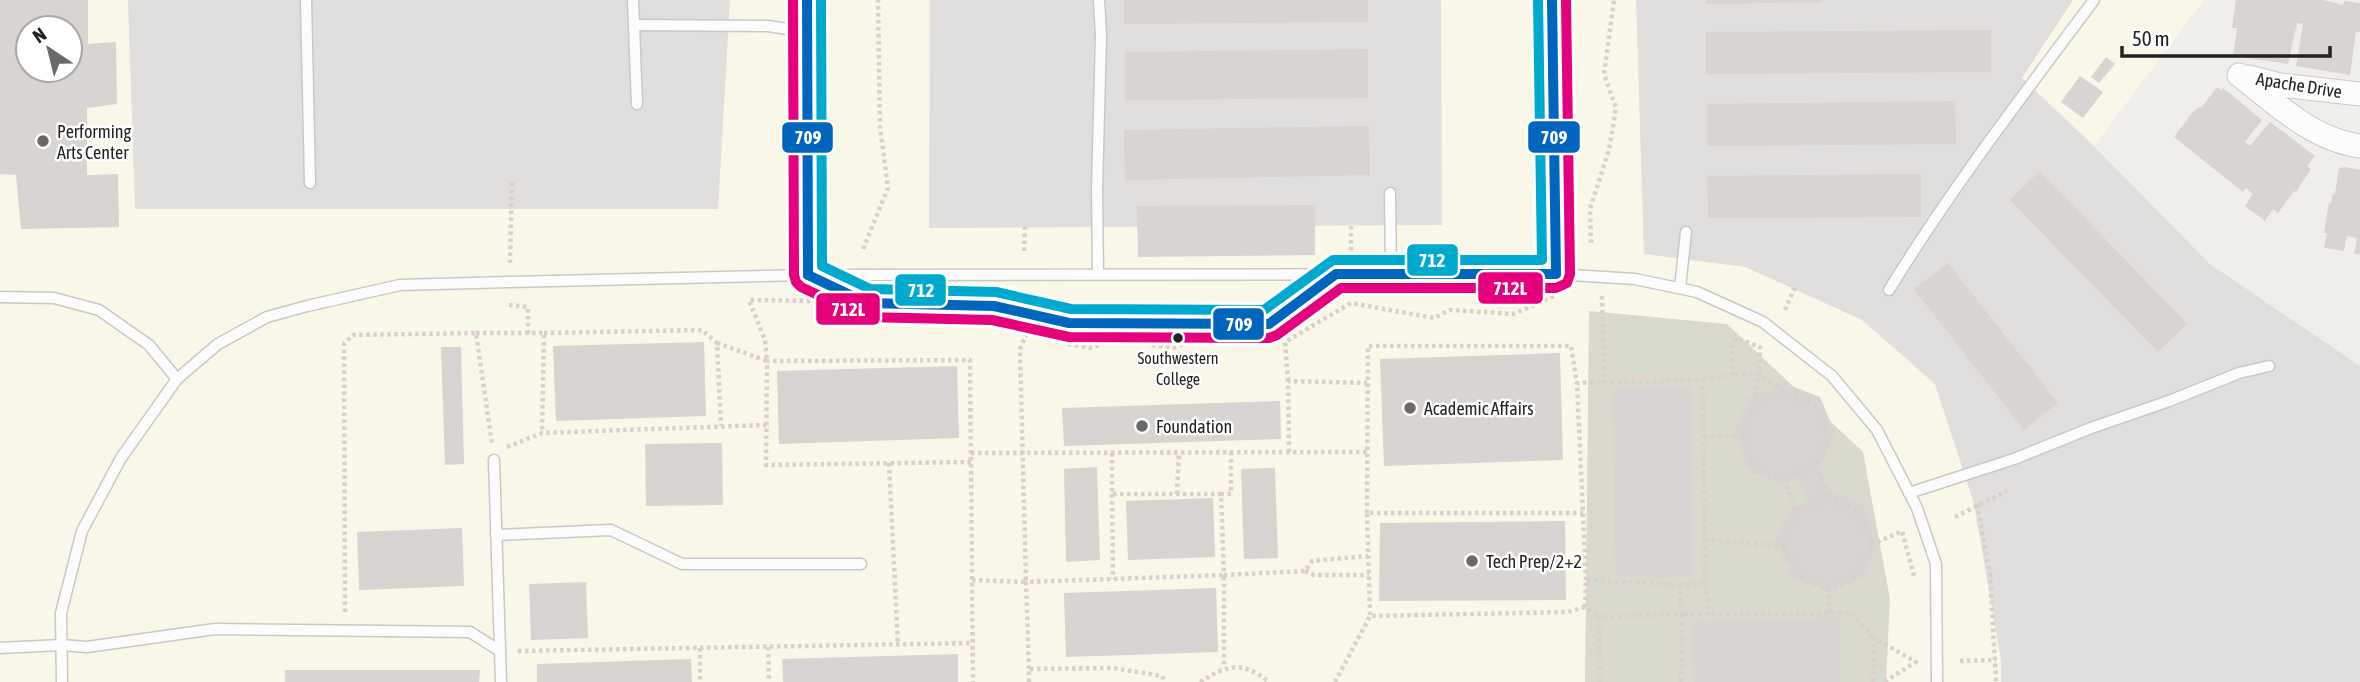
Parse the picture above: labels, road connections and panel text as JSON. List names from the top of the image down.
{
  "streets": {
    "street": ["Apache Drive"]
  },
  "places": [
    "Performing Arts Center",
    "Southwestern College",
    "Academic Affairs",
    "Foundation",
    "Tech Prep/2+2"
  ],
  "lines": ["transit line 709", "transit line 712L", "transit line 712"],
  "scale_bar": "50 m",
  "north": "top left"
}
